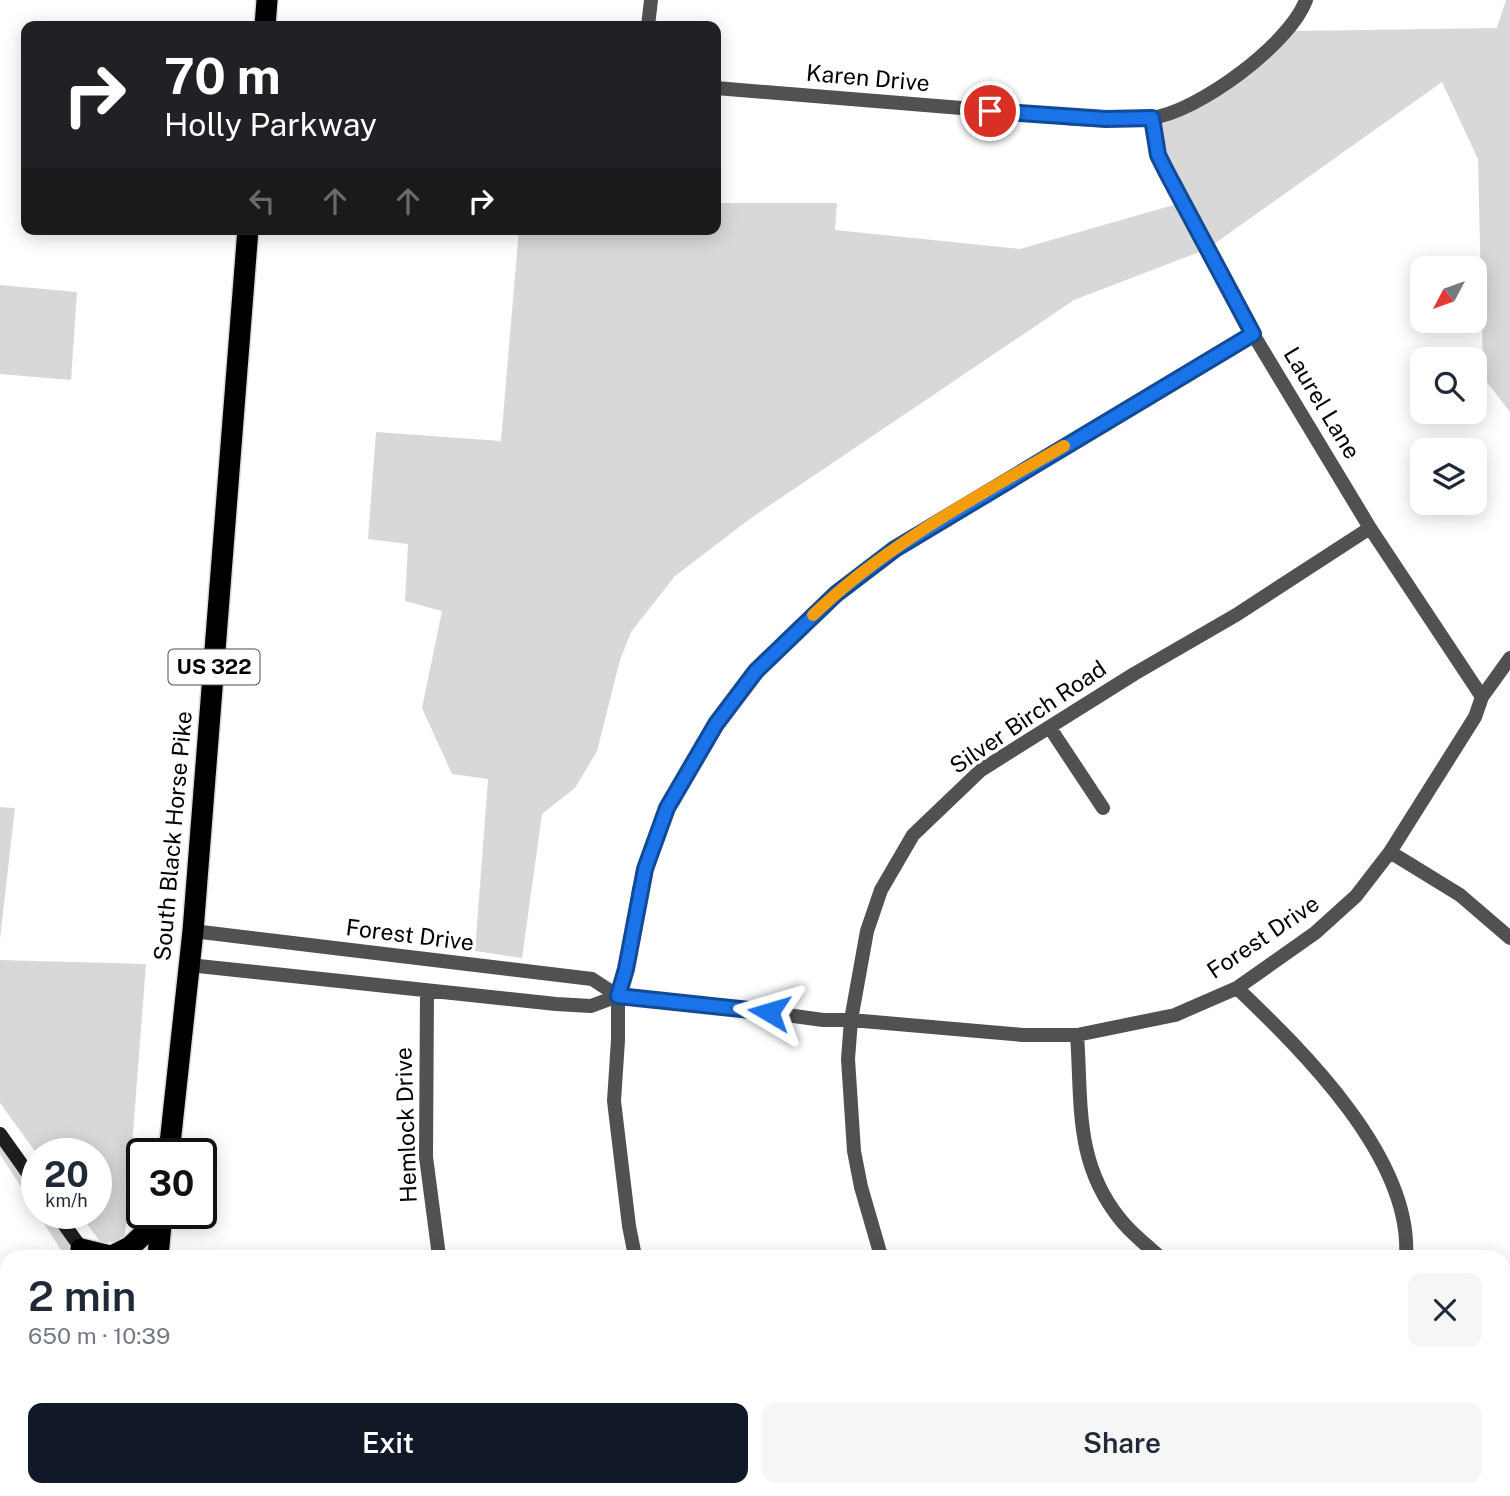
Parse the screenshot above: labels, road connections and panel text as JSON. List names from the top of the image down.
{
  "streets": {
    "highway": ["US 322", "South Black Horse Pike"],
    "street": [
      "Karen Drive",
      "Laurel Lane",
      "Silver Birch Road",
      "Forest Drive",
      "Hemlock Drive"
    ]
  },
  "crossings": [
    ["Karen Drive", "Laurel Lane"],
    ["Laurel Lane", "Silver Birch Road"],
    ["Laurel Lane", "Forest Drive"],
    ["Silver Birch Road", "Forest Drive"],
    ["South Black Horse Pike", "Forest Drive"],
    ["Forest Drive", "Hemlock Drive"]
  ],
  "north": "bottom left",
  "page": {
    "turn": ["70 m", "Holly Parkway"],
    "speed": "20 km/h",
    "limit": "30",
    "heading": ["2 min", "650 m · 10:39"],
    "buttons": ["Exit", "Share"]
  }
}
